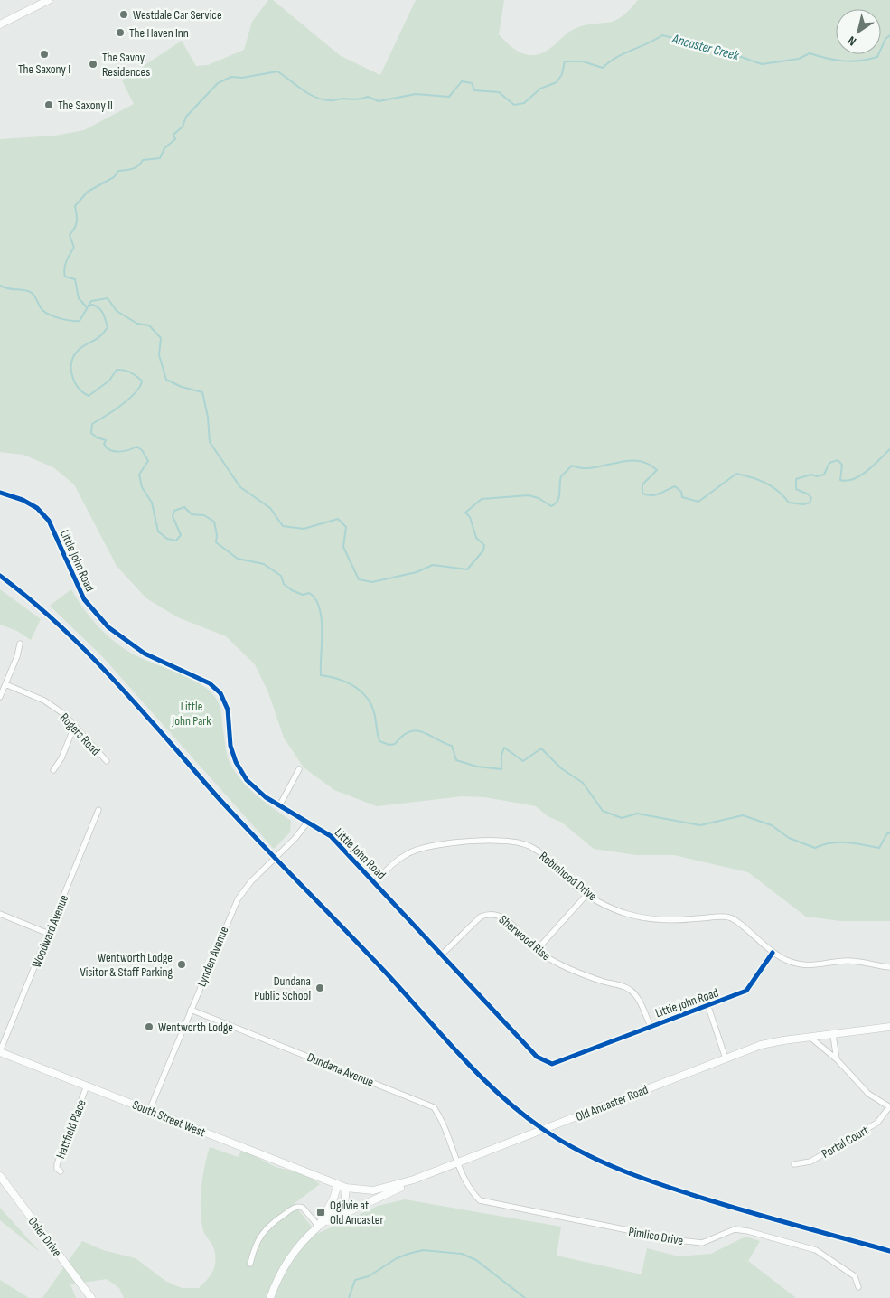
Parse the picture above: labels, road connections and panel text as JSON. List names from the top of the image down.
{
  "streets": {
    "street": [
      "Little John Road",
      "Rogers Road",
      "Robinhood Drive",
      "Woodward Avenue",
      "Sherwood Rise",
      "Lynden Avenue",
      "Dundana Avenue",
      "Old Ancaster Road",
      "South Street West",
      "Hattfield Place",
      "Portal Court",
      "Pimlico Drive",
      "Osler Drive"
    ]
  },
  "crossings": [
    ["Little John Road", "Robinhood Drive"],
    ["Little John Road", "Sherwood Rise"],
    ["Little John Road", "Lynden Avenue"],
    ["Little John Road", "Old Ancaster Road"],
    ["Woodward Avenue", "South Street West"],
    ["Lynden Avenue", "Dundana Avenue"],
    ["Lynden Avenue", "South Street West"],
    ["Dundana Avenue", "Old Ancaster Road"],
    ["Dundana Avenue", "Pimlico Drive"],
    ["Old Ancaster Road", "South Street West"],
    ["Old Ancaster Road", "Pimlico Drive"],
    ["South Street West", "Hattfield Place"]
  ],
  "water": ["Ancaster Creek"],
  "parks": ["Little John Park"],
  "places": {
    "other": [
      "Westdale Car Service",
      "The Haven Inn",
      "The Saxony I",
      "The Savoy Residences",
      "The Saxony II",
      "Wentworth Lodge Visitor & Staff Parking",
      "Dundana Public School",
      "Wentworth Lodge"
    ],
    "transit": ["Ogilvie at Old Ancaster"]
  },
  "north": "bottom left"
}
